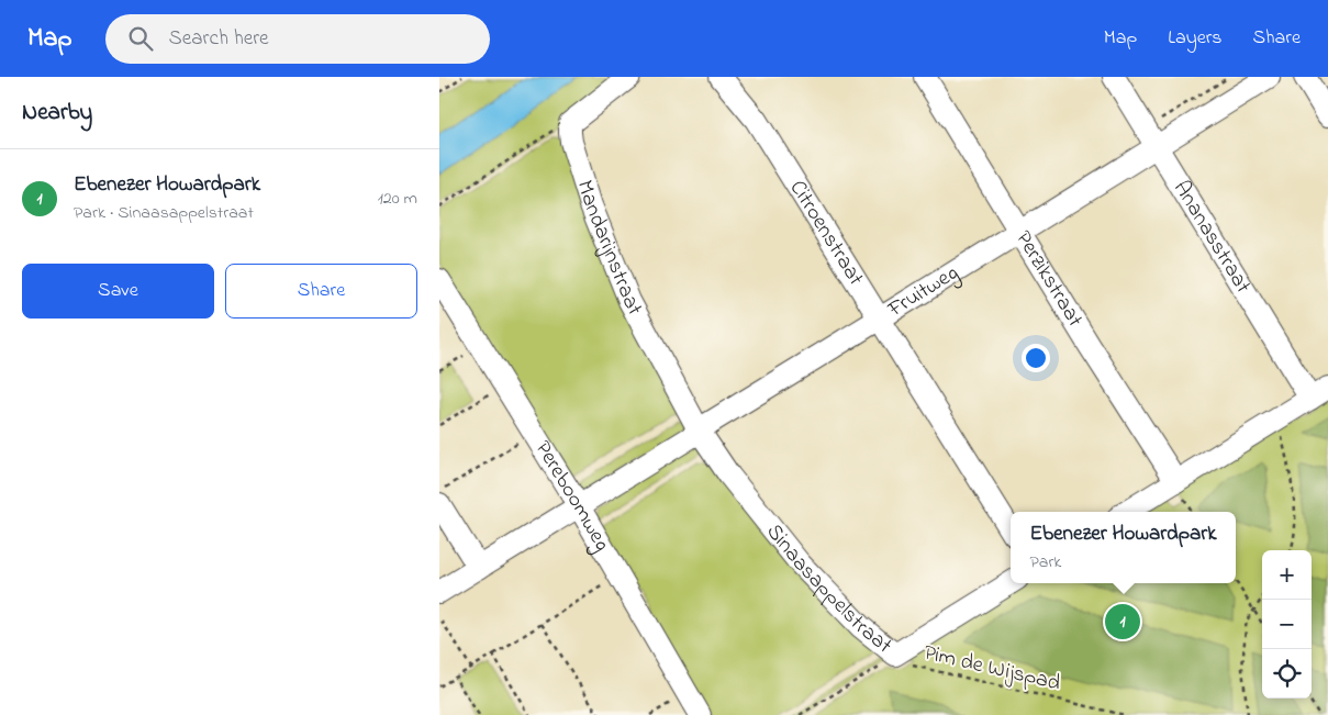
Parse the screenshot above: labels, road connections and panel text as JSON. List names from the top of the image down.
{
  "streets": {
    "street": [
      "Citroenstraat",
      "Ananasstraat",
      "Mandarijnstraat",
      "Perzikstraat",
      "Fruitweg",
      "Pereboomweg",
      "Sinaasappelstraat"
    ],
    "path": ["Pim de Wijspad"]
  },
  "crossings": [
    ["Citroenstraat", "Fruitweg"],
    ["Ananasstraat", "Fruitweg"],
    ["Mandarijnstraat", "Fruitweg"],
    ["Mandarijnstraat", "Sinaasappelstraat"],
    ["Perzikstraat", "Fruitweg"],
    ["Fruitweg", "Pereboomweg"],
    ["Fruitweg", "Sinaasappelstraat"]
  ],
  "page": {
    "header": "Map",
    "search": "Search here",
    "nav": ["Map", "Layers", "Share"],
    "heading": "Nearby",
    "list": [
      {
        "mark": "1",
        "name": "Ebenezer Howardpark",
        "note": "Park · Sinaasappelstraat",
        "value": "120 m"
      }
    ],
    "buttons": ["Save", "Share"],
    "popup": ["Ebenezer Howardpark", "Park"],
    "map_buttons": ["+", "−"],
    "pins": "1"
  }
}
